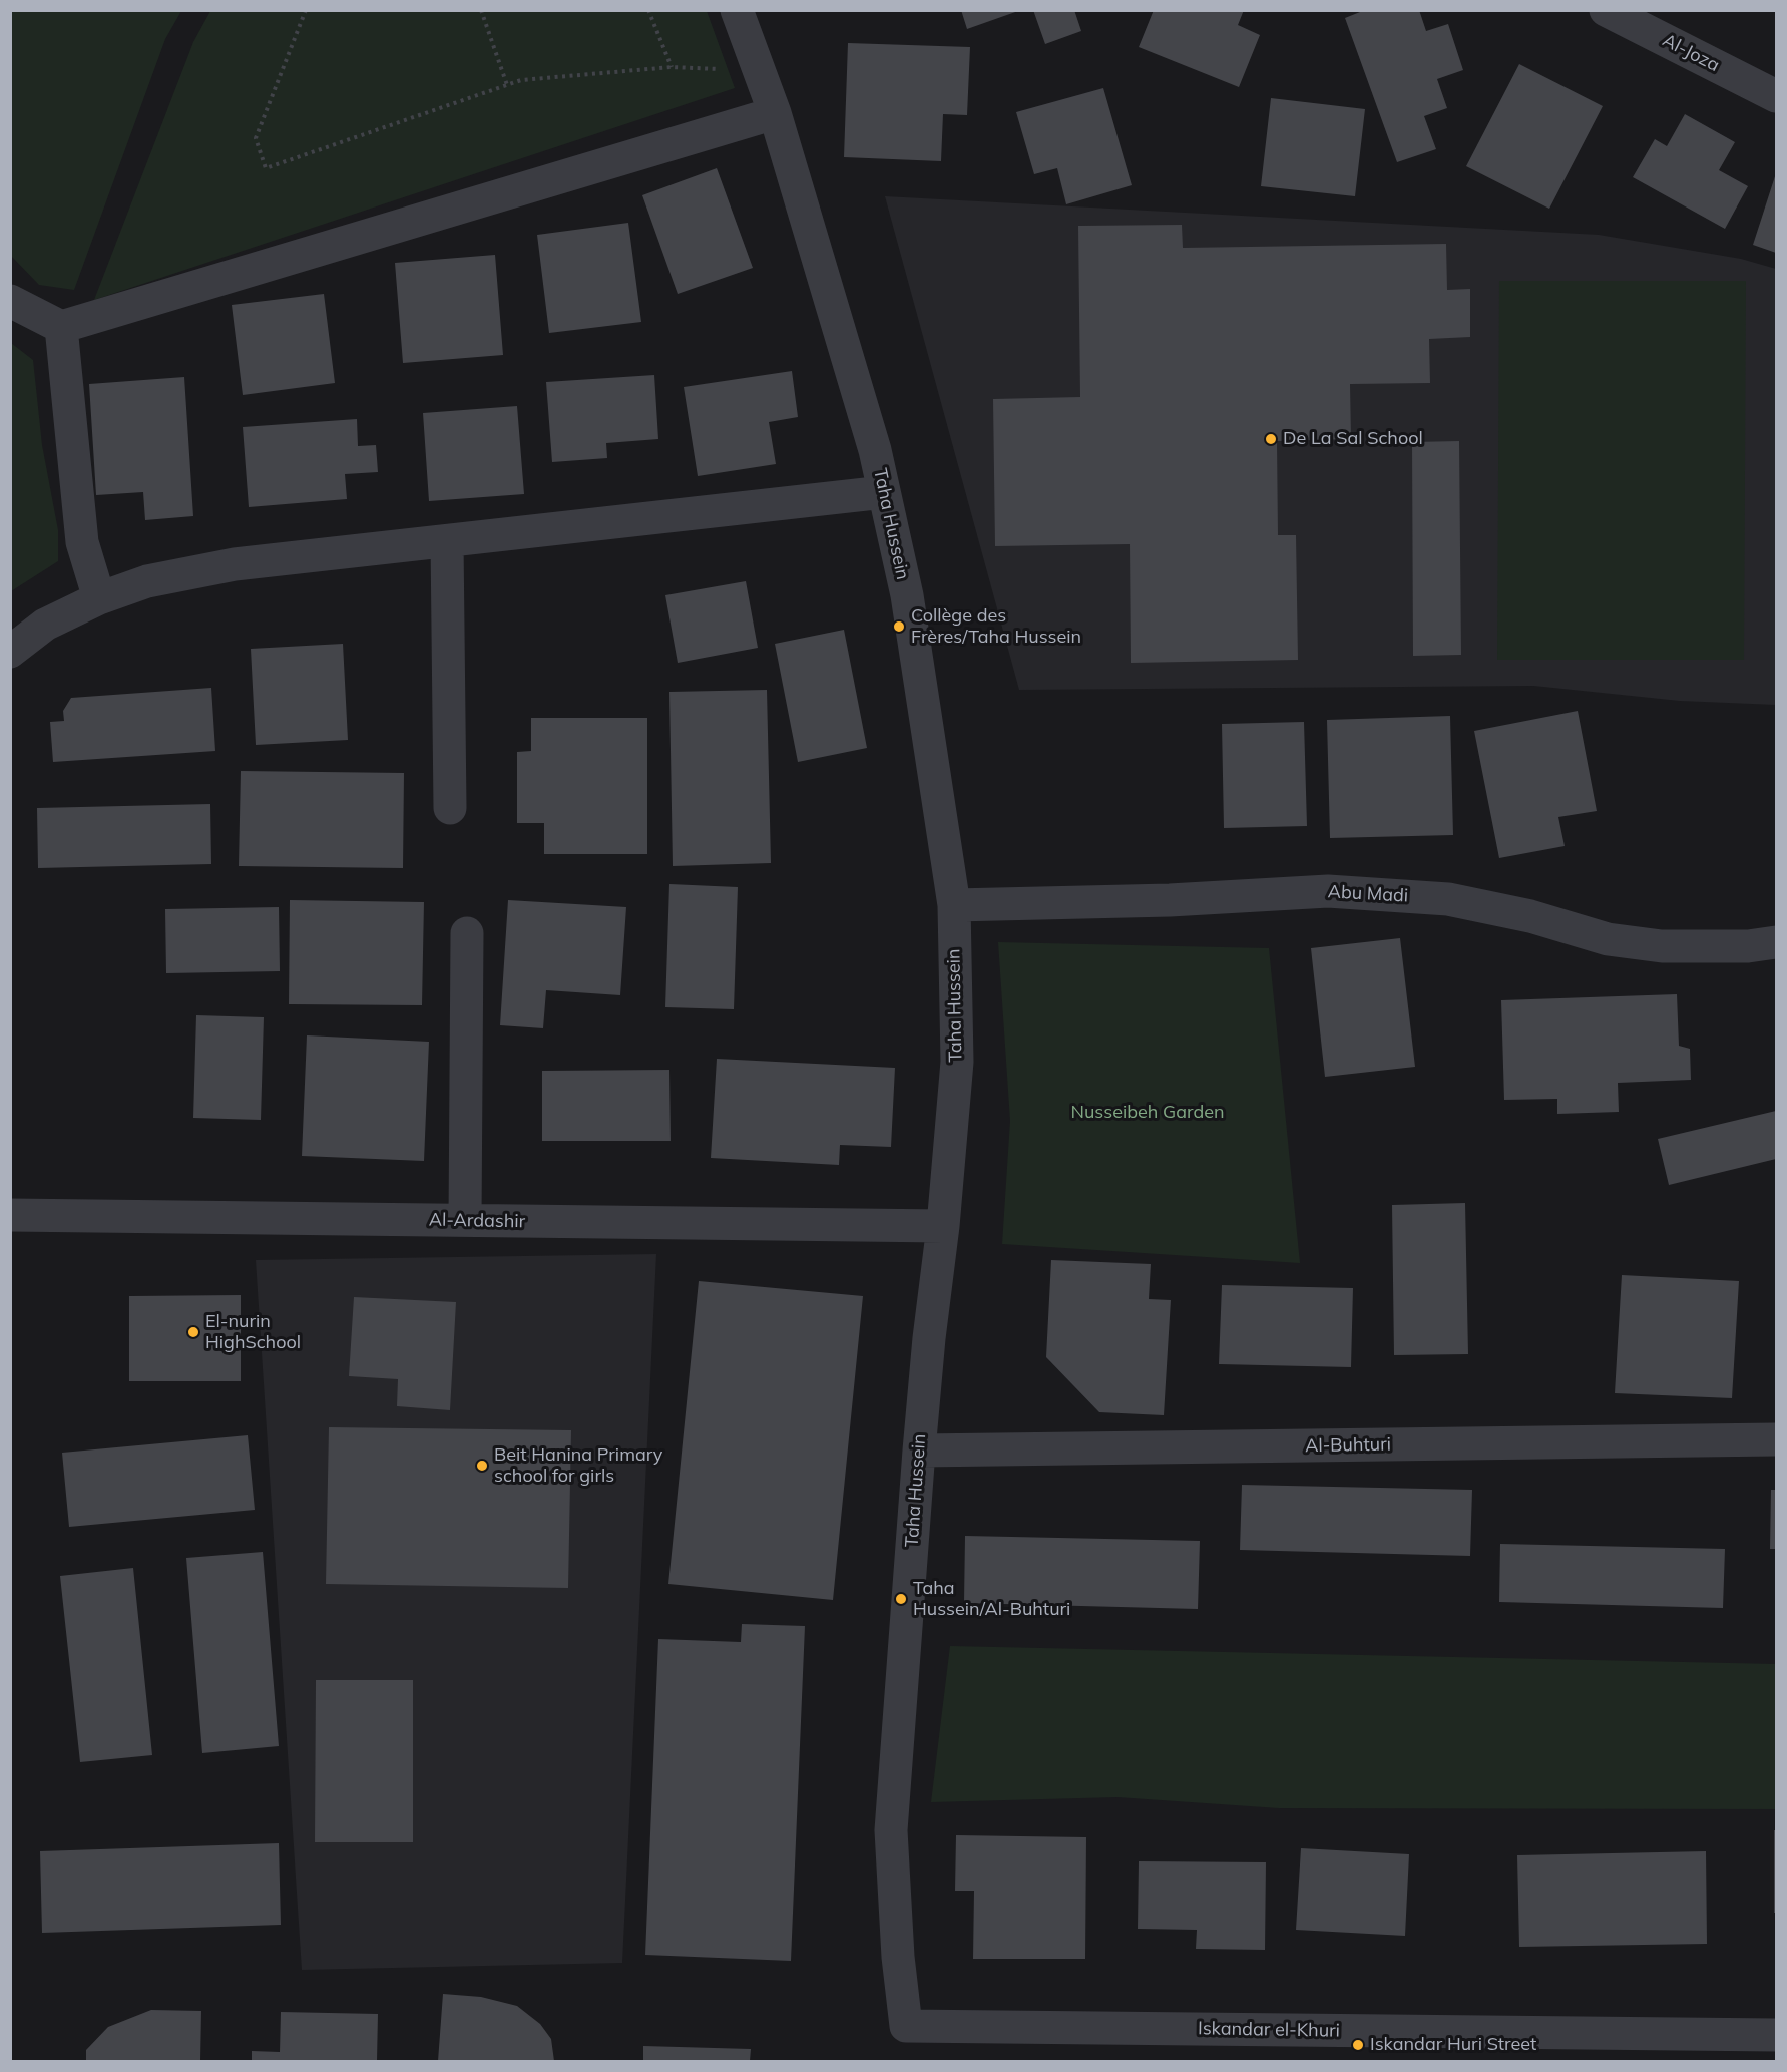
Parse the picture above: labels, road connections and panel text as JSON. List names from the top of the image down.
{
  "streets": {
    "street": [
      "Al-Joza",
      "Taha Hussein",
      "Abu Madi",
      "Al-Ardashir",
      "Al-Buhturi",
      "Iskandar el-Khuri"
    ]
  },
  "crossings": [
    ["Taha Hussein", "Abu Madi"],
    ["Taha Hussein", "Al-Ardashir"],
    ["Taha Hussein", "Al-Buhturi"],
    ["Taha Hussein", "Iskandar el-Khuri"]
  ],
  "parks": ["Nusseibeh Garden"],
  "places": [
    "De La Sal School",
    "Collège des Frères/Taha Hussein",
    "El-nurin HighSchool",
    "Beit Hanina Primary school for girls",
    "Taha Hussein/Al-Buhturi",
    "Iskandar Huri Street"
  ]
}
